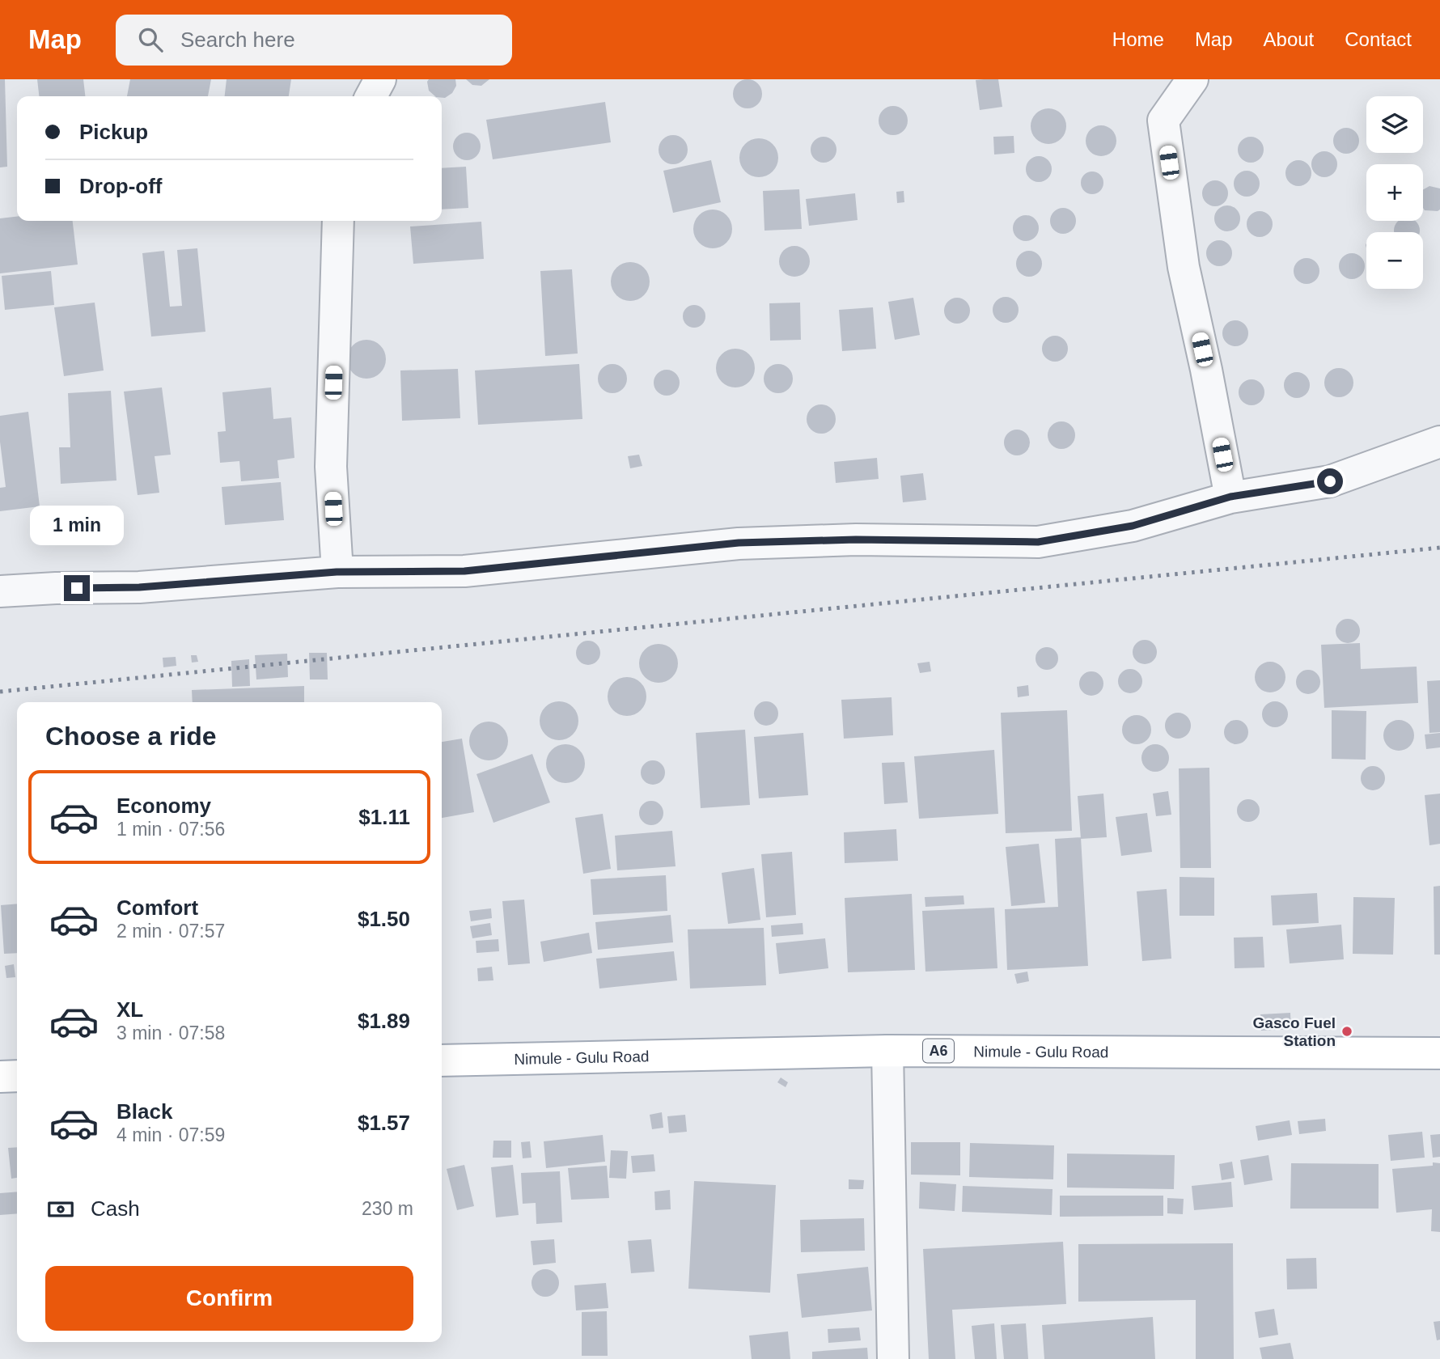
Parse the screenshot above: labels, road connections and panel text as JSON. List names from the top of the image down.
{
  "streets": {
    "main road": ["A6", "Nimule - Gulu Road"]
  },
  "places": ["Gasco Fuel Station"],
  "page": {
    "header": "Map",
    "search": "Search here",
    "nav": [
      "Home",
      "Map",
      "About",
      "Contact"
    ],
    "map_buttons": ["+", "−"],
    "banner": ["Pickup", "Drop-off"],
    "bubble": "1 min",
    "heading": "Choose a ride",
    "list": [
      {
        "name": "Economy",
        "note": "1 min · 07:56",
        "value": "$1.11"
      },
      {
        "name": "Comfort",
        "note": "2 min · 07:57",
        "value": "$1.50"
      },
      {
        "name": "XL",
        "note": "3 min · 07:58",
        "value": "$1.89"
      },
      {
        "name": "Black",
        "note": "4 min · 07:59",
        "value": "$1.57"
      }
    ],
    "pay": ["Cash", "230 m"],
    "buttons": "Confirm"
  }
}
